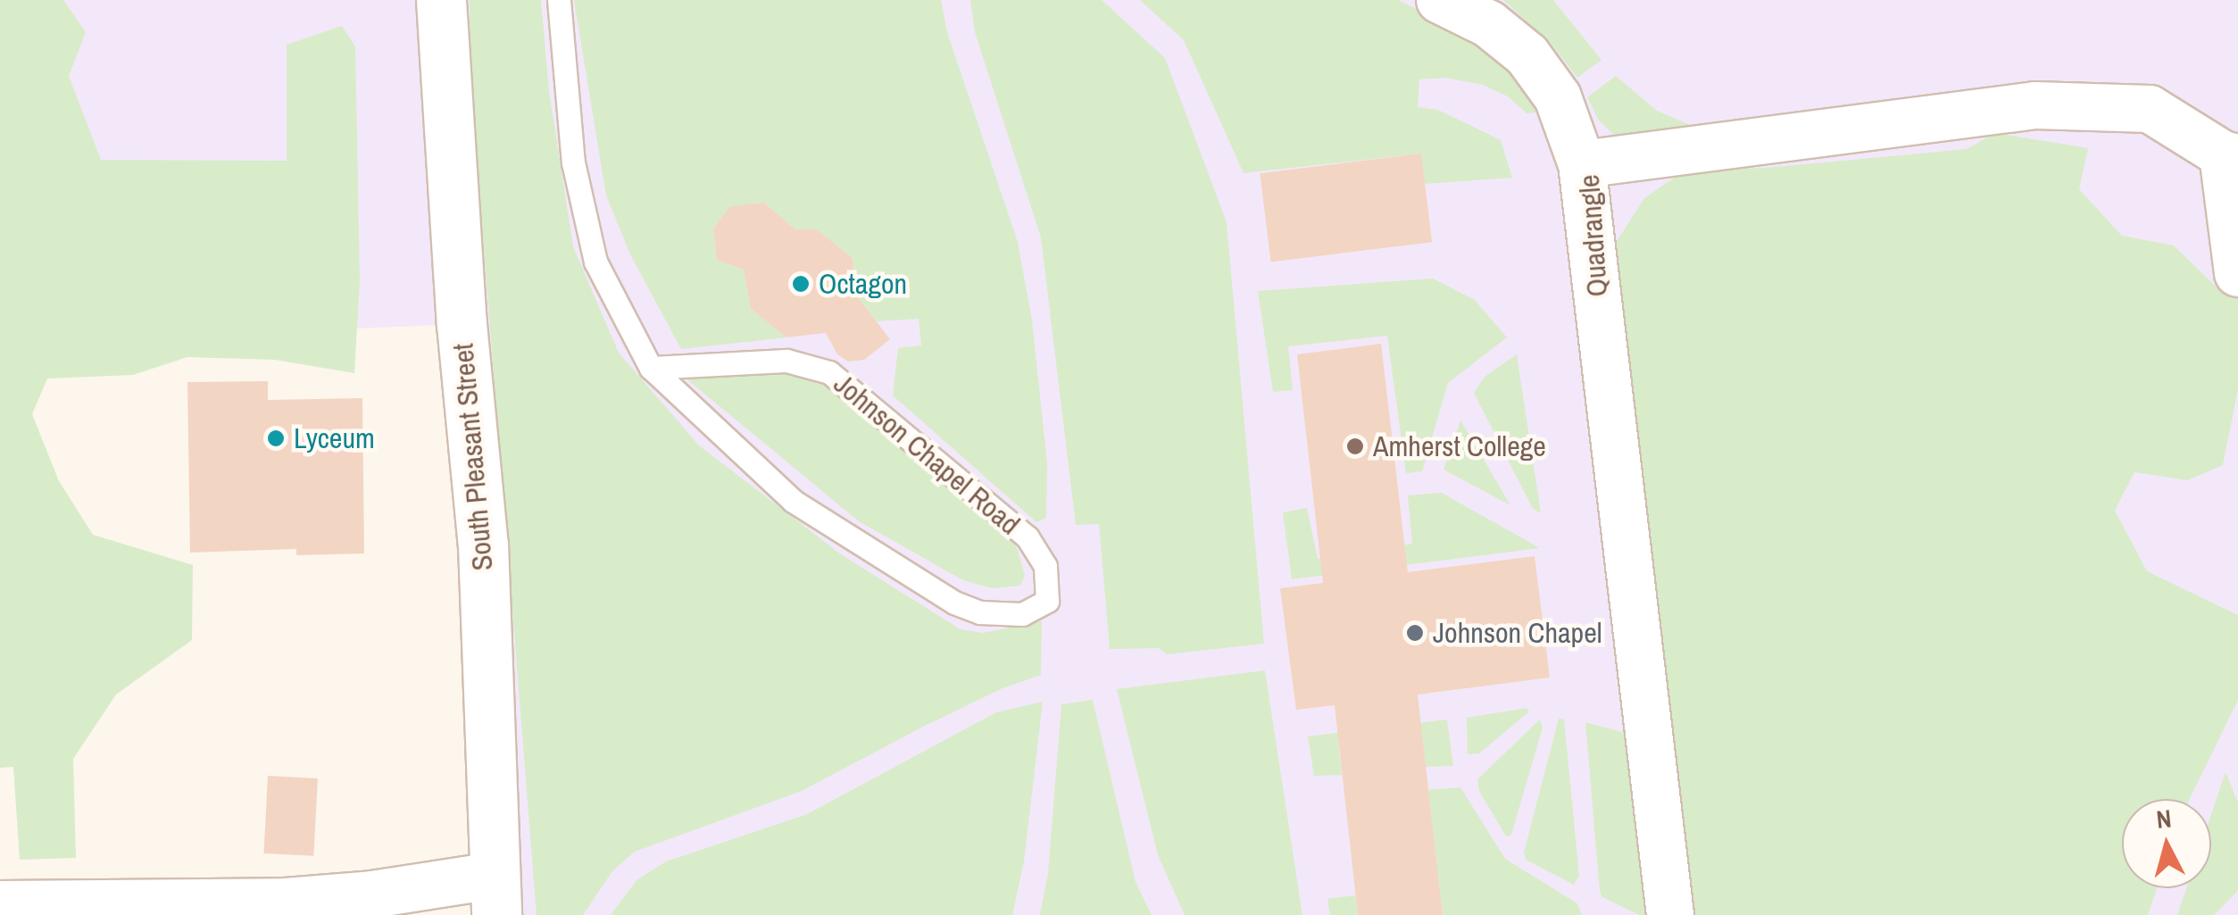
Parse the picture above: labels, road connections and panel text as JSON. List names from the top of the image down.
{
  "streets": {
    "main road": ["South Pleasant Street"],
    "street": ["Quadrangle"],
    "lane": ["Johnson Chapel Road"]
  },
  "places": [
    "Octagon",
    "Lyceum",
    "Amherst College",
    "Johnson Chapel"
  ],
  "north": "top"
}
